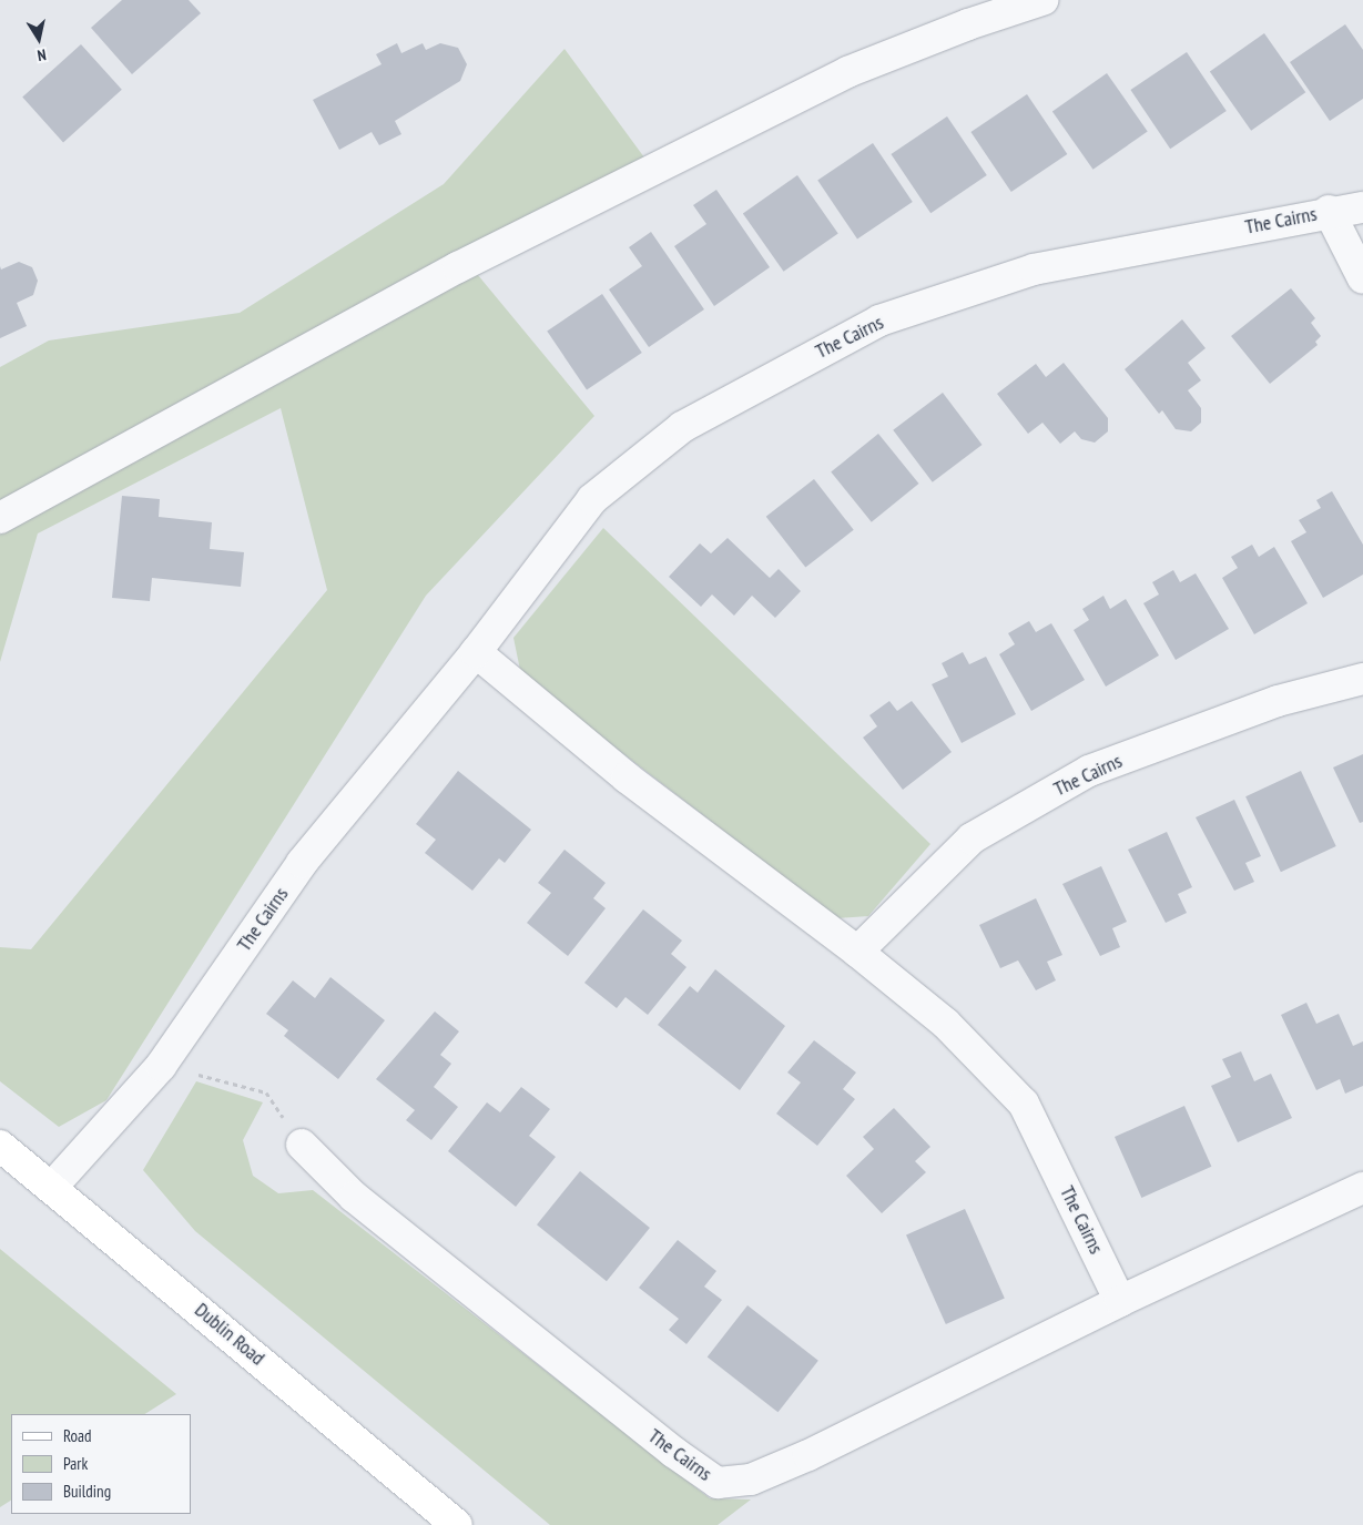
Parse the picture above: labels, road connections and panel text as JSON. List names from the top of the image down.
{
  "streets": {
    "main road": ["Dublin Road"],
    "street": ["The Cairns"]
  },
  "crossings": [
    ["The Cairns", "Dublin Road"]
  ],
  "legend": ["Road", "Park", "Building"],
  "north": "bottom"
}
